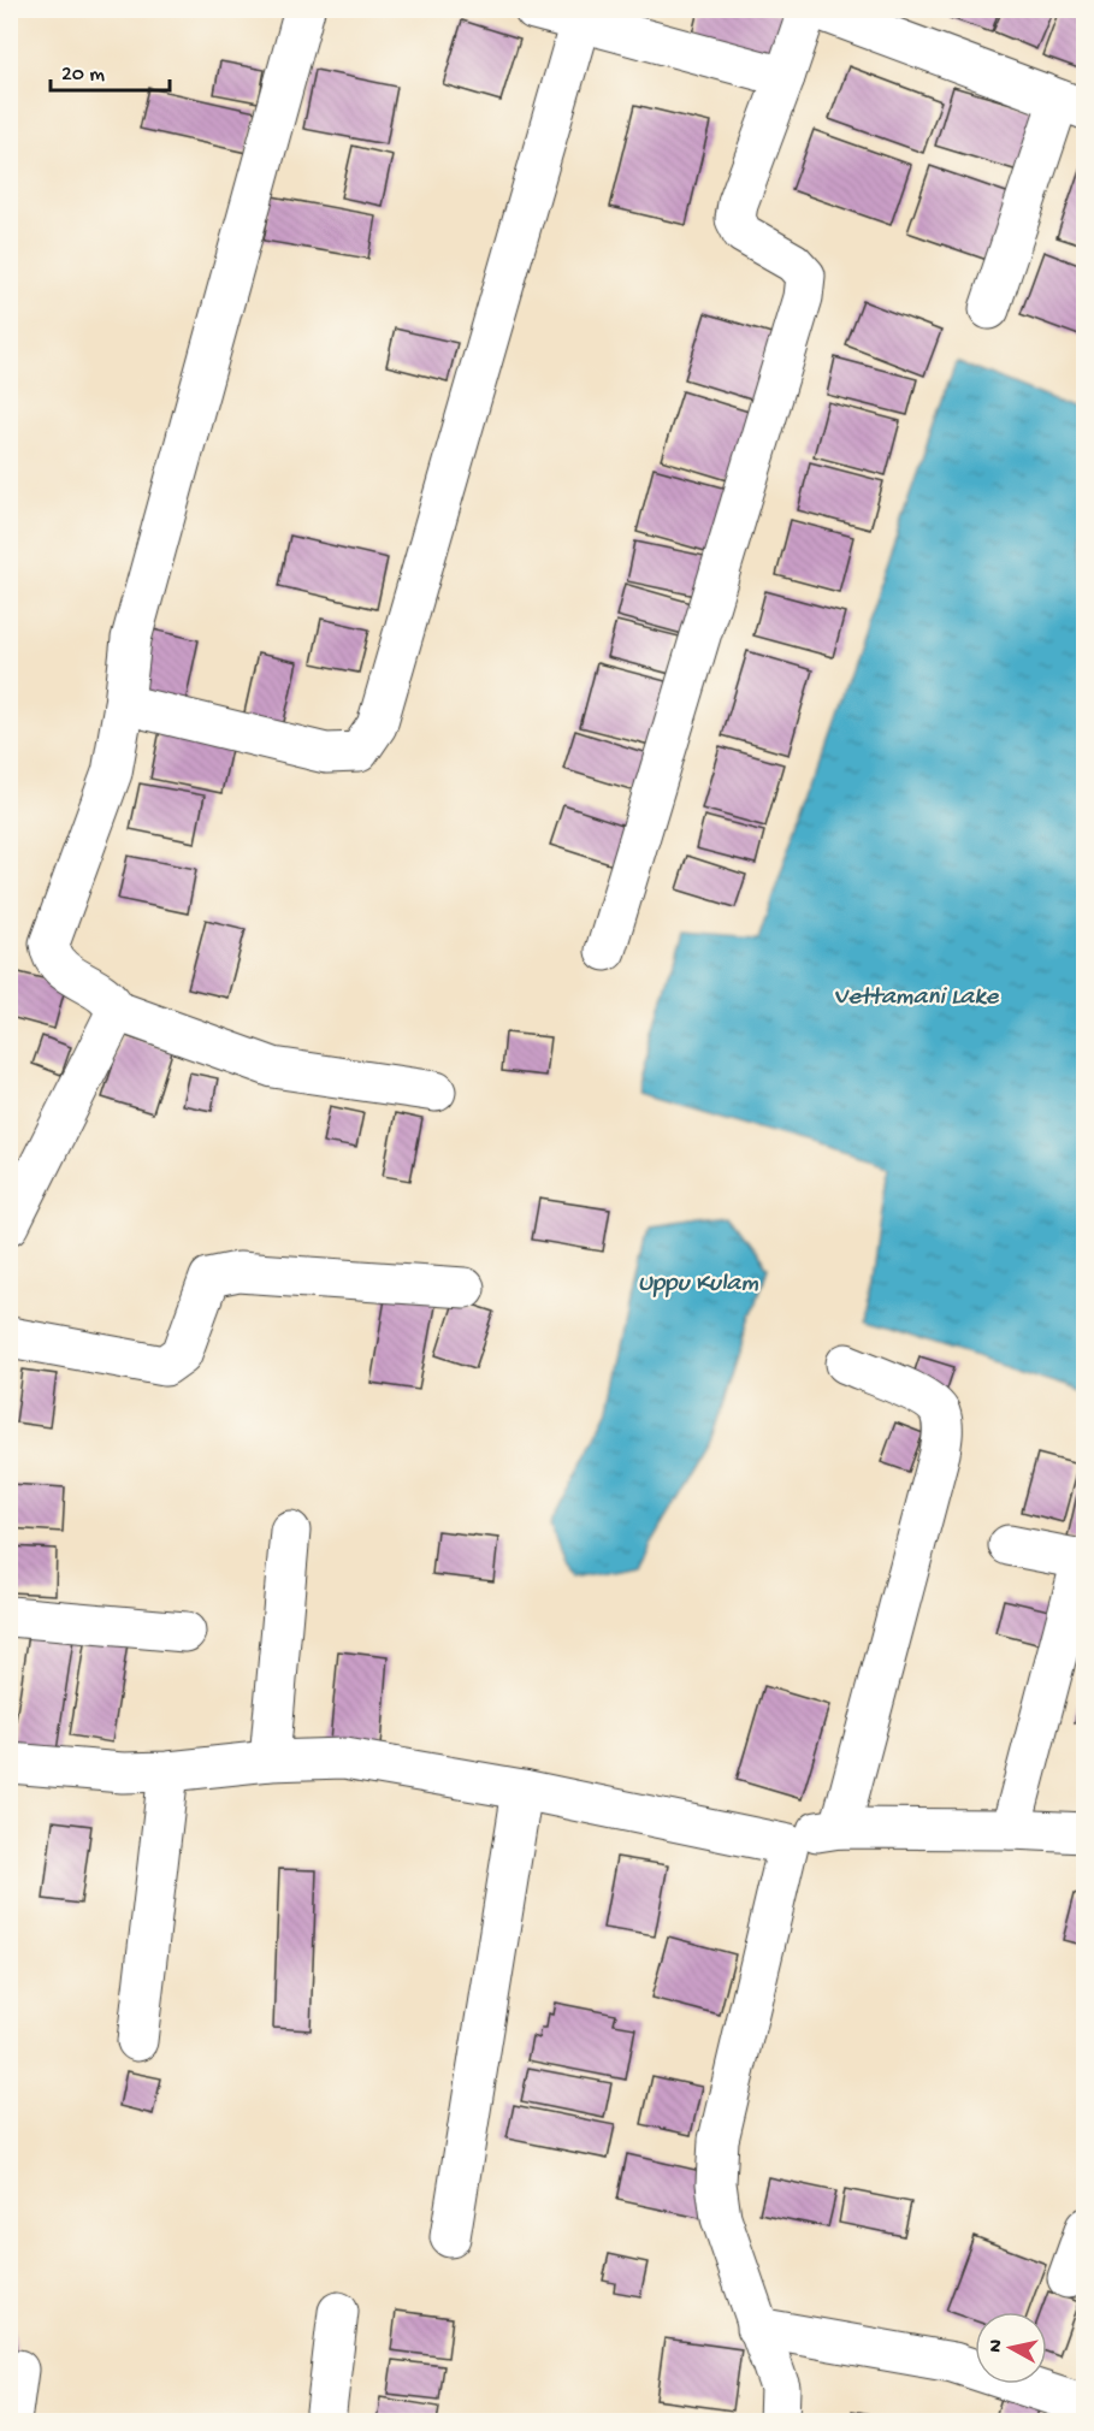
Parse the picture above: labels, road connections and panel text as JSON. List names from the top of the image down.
{
  "water": ["Vettamani Lake", "Uppu Kulam"],
  "scale_bar": "20 m",
  "north": "left"
}
